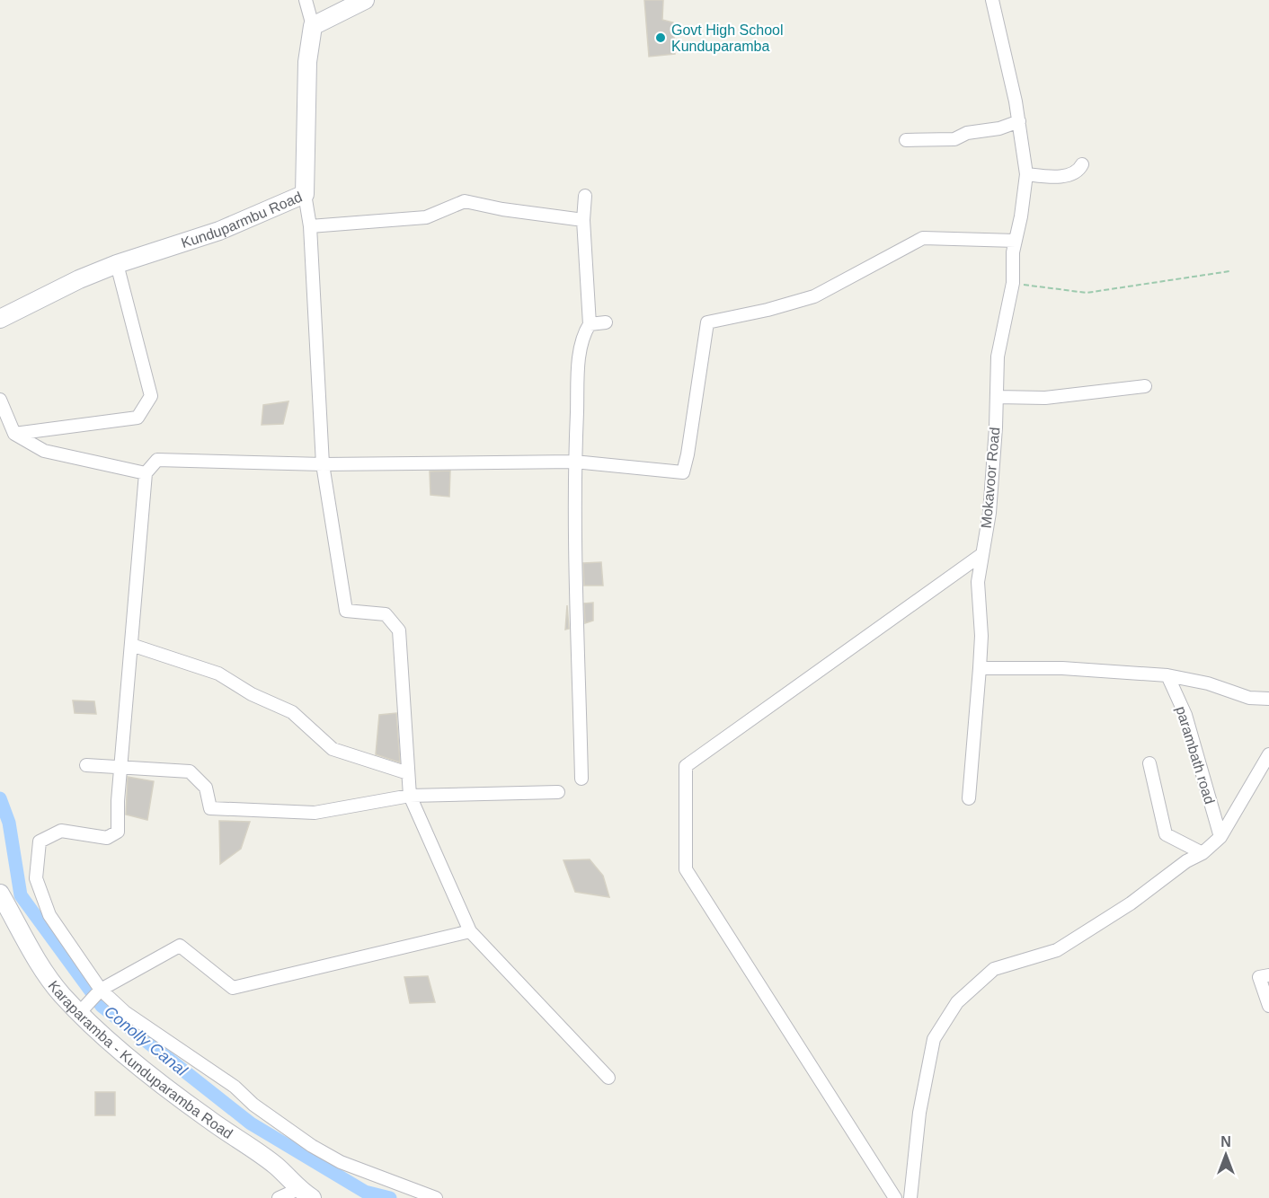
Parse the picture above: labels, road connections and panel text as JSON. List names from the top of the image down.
{
  "streets": {
    "main road": ["Kunduparmbu Road", "Karaparamba - Kunduparamba Road"],
    "street": ["Mokavoor Road", "parambath road"]
  },
  "water": ["Conolly Canal"],
  "places": ["Govt High School Kunduparamba"],
  "north": "top"
}
